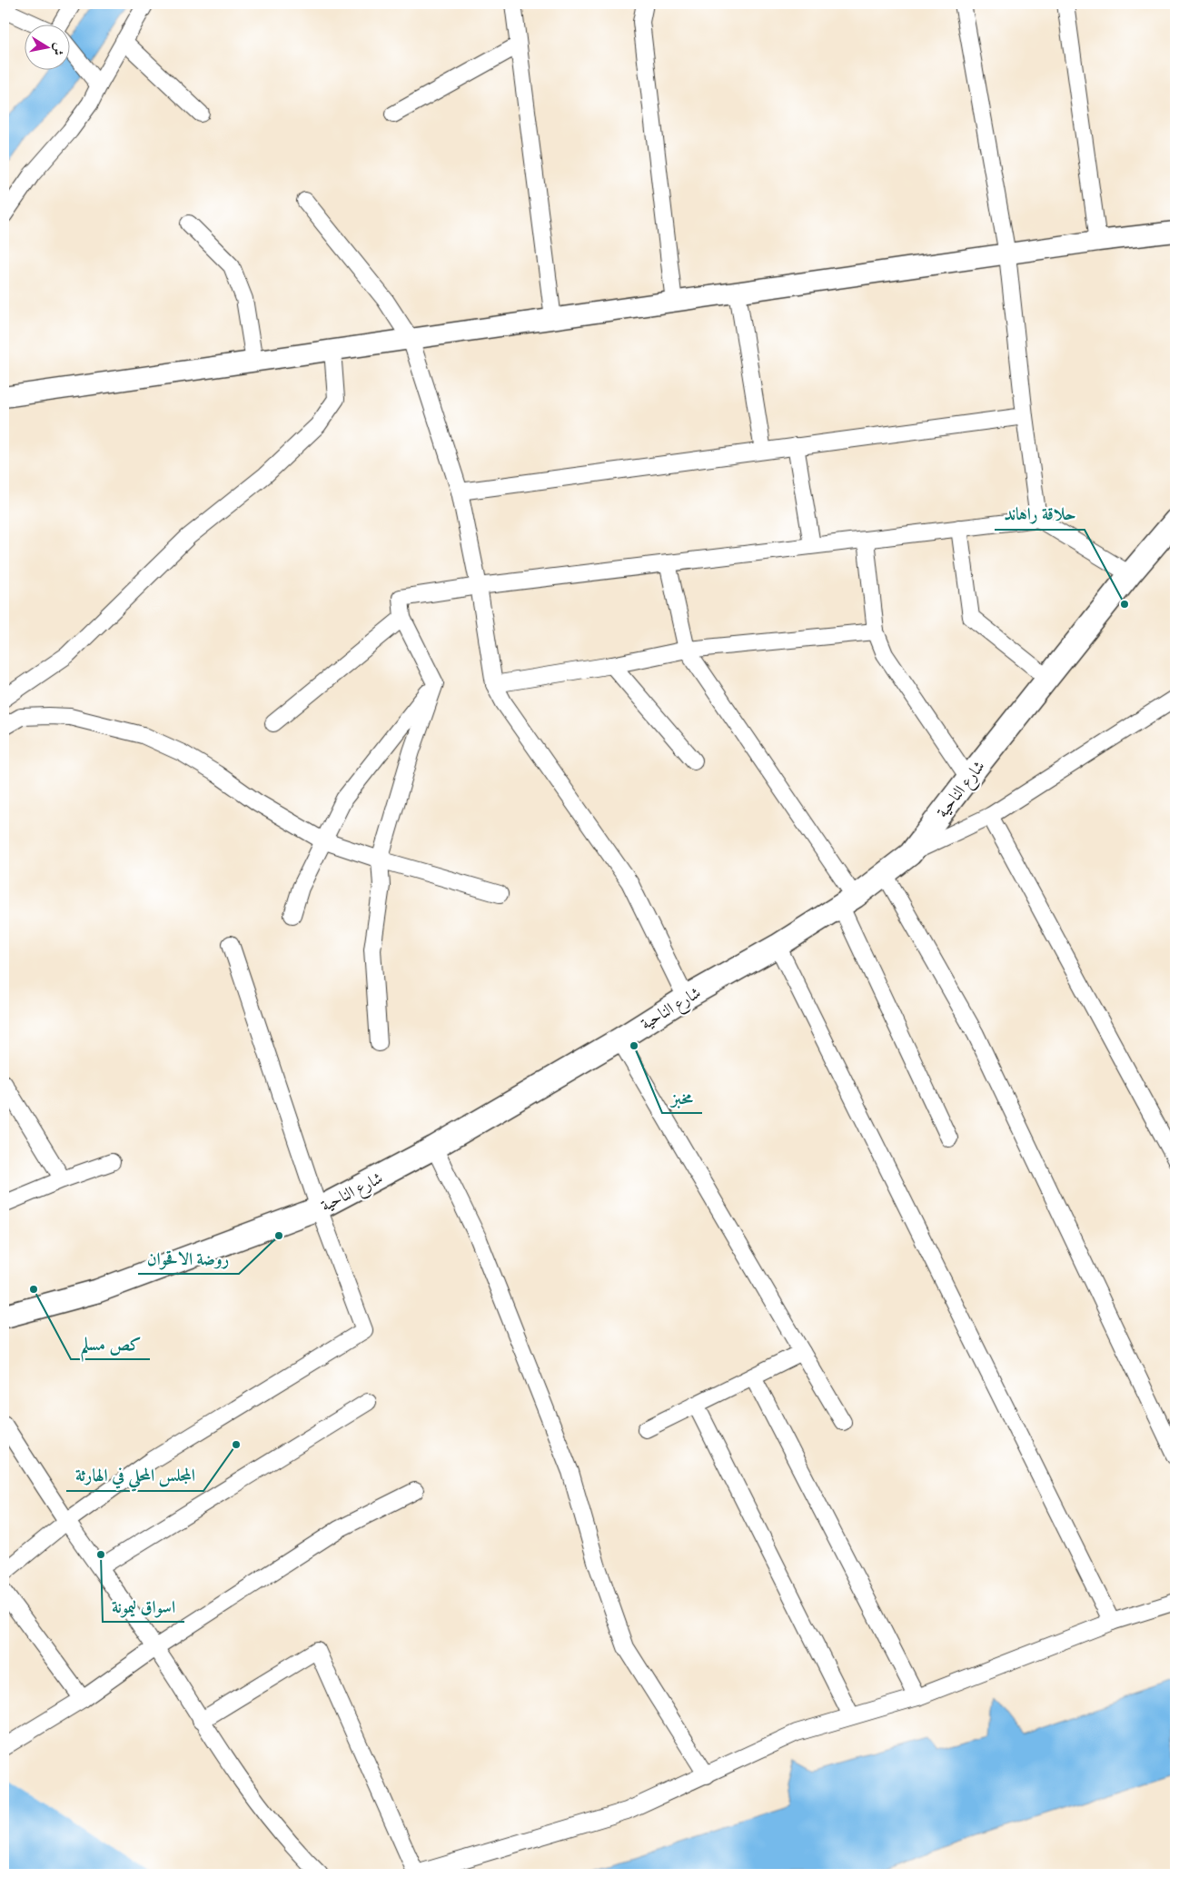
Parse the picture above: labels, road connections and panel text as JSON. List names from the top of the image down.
{
  "streets": {
    "main road": ["شارع الناحية"]
  },
  "places": [
    "حلاقة راهاند",
    "مخبز",
    "روضة الاقحوان",
    "كص مسلم",
    "المجلس المحلي في الهارثة",
    "اسواق ليمونة"
  ],
  "north": "right"
}
